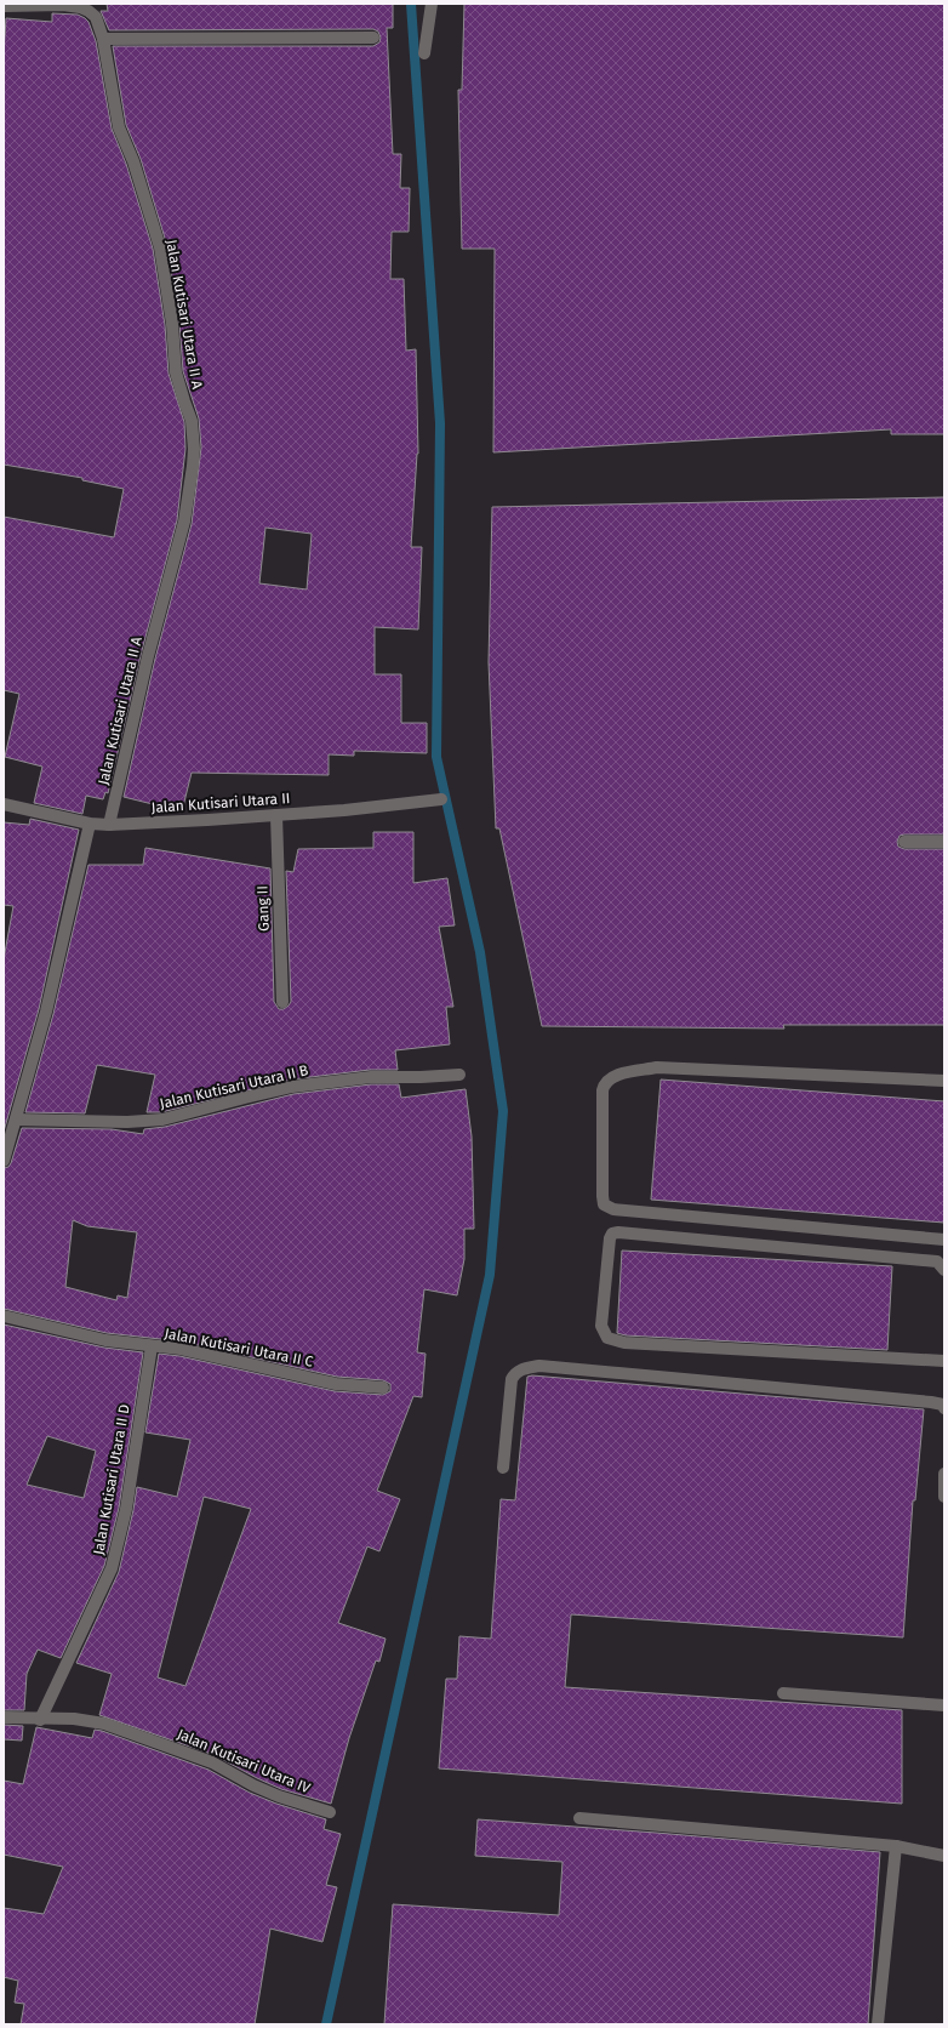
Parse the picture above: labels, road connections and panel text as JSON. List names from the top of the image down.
{
  "streets": {
    "street": [
      "Jalan Kutisari Utara II A",
      "Jalan Kutisari Utara II",
      "Gang II",
      "Jalan Kutisari Utara II B",
      "Jalan Kutisari Utara II C",
      "Jalan Kutisari Utara II D",
      "Jalan Kutisari Utara IV"
    ]
  },
  "crossings": [
    ["Jalan Kutisari Utara II A", "Jalan Kutisari Utara II"],
    ["Jalan Kutisari Utara II", "Gang II"],
    ["Jalan Kutisari Utara II C", "Jalan Kutisari Utara II D"],
    ["Jalan Kutisari Utara II D", "Jalan Kutisari Utara IV"]
  ]
}
